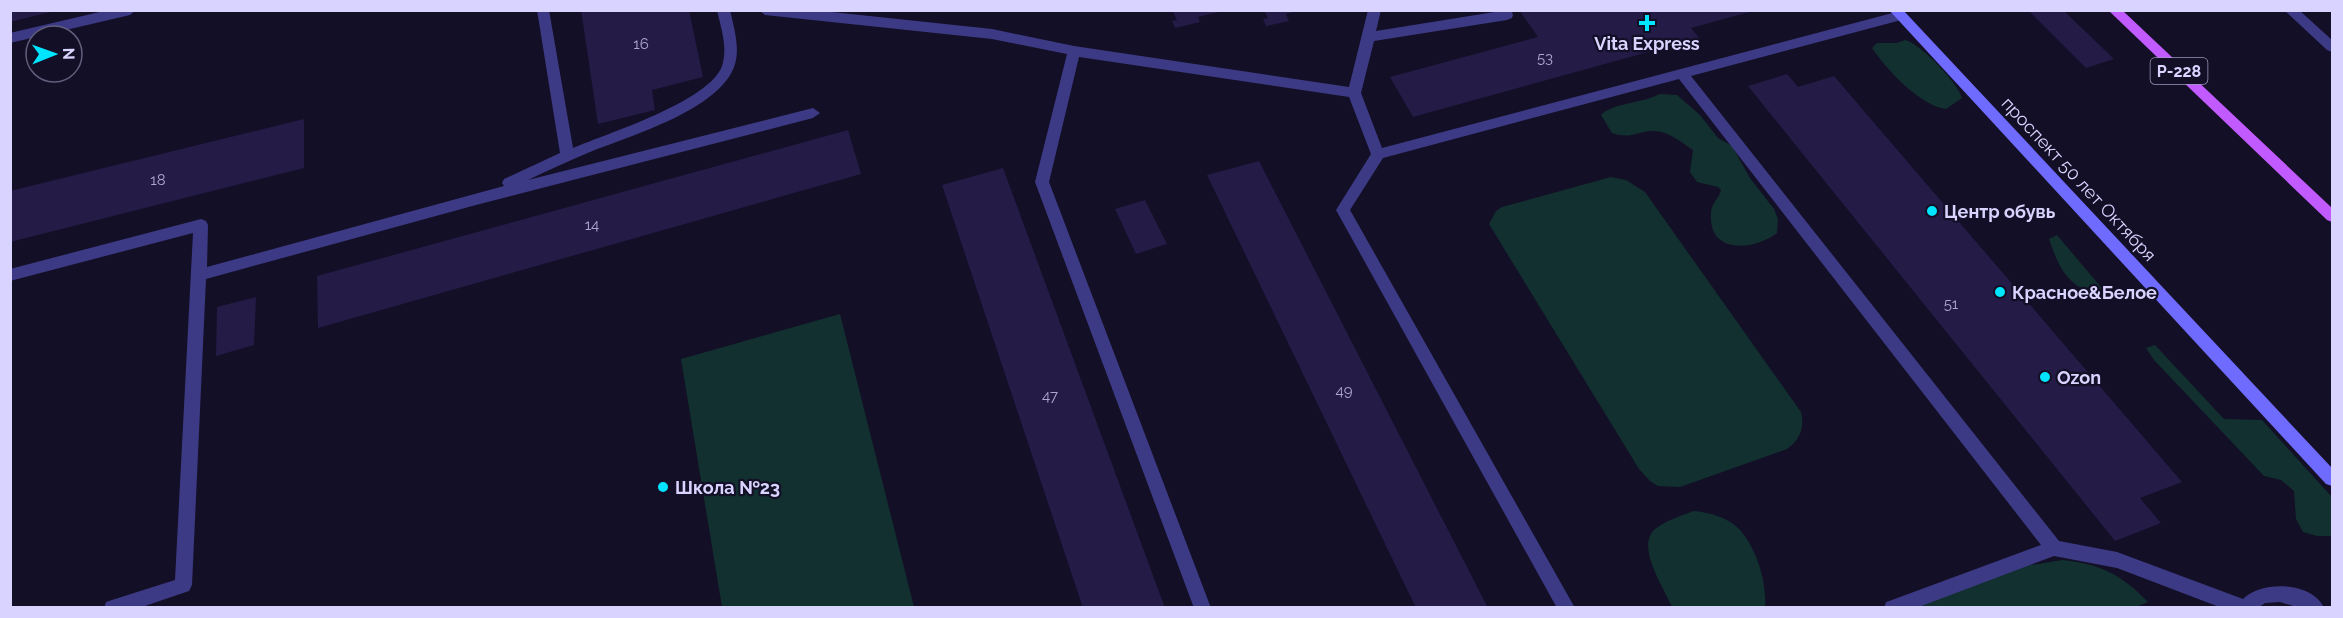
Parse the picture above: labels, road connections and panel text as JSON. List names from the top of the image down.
{
  "streets": {
    "main road": ["Р-228"],
    "street": ["проспект 50 лет Октября"]
  },
  "places": {
    "health": ["Vita Express"],
    "other": [
      "Центр обувь",
      "Красное&Белое",
      "Ozon",
      "Школа №23"
    ]
  },
  "house_numbers": [
    "16",
    "53",
    "18",
    "14",
    "51",
    "49",
    "47"
  ],
  "north": "right"
}
